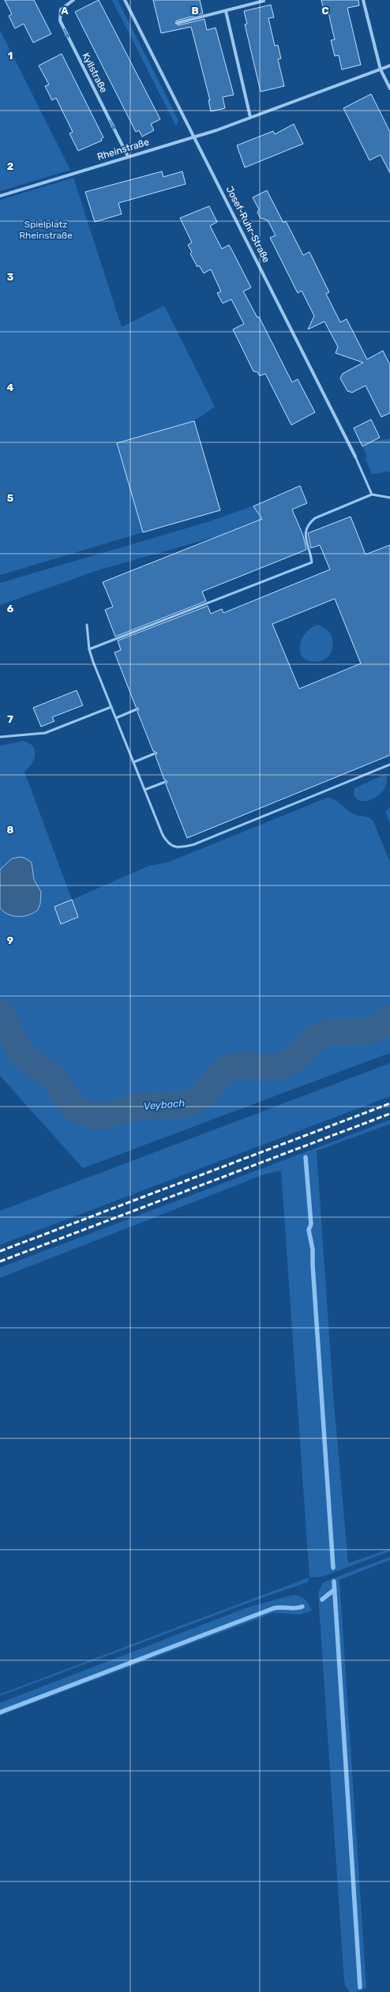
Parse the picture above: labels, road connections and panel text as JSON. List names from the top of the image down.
{
  "streets": {
    "street": ["Kyllstraße", "Rheinstraße", "Josef-Ruhr-Straße"]
  },
  "crossings": [
    ["Kyllstraße", "Rheinstraße"],
    ["Rheinstraße", "Josef-Ruhr-Straße"]
  ],
  "one_way": ["Kyllstraße"],
  "water": ["Veybach"],
  "parks": ["Spielplatz Rheinstraße"],
  "grid": {
    "columns": ["A", "B", "C"],
    "rows": [
      "1",
      "2",
      "3",
      "4",
      "5",
      "6",
      "7",
      "8",
      "9"
    ]
  }
}
